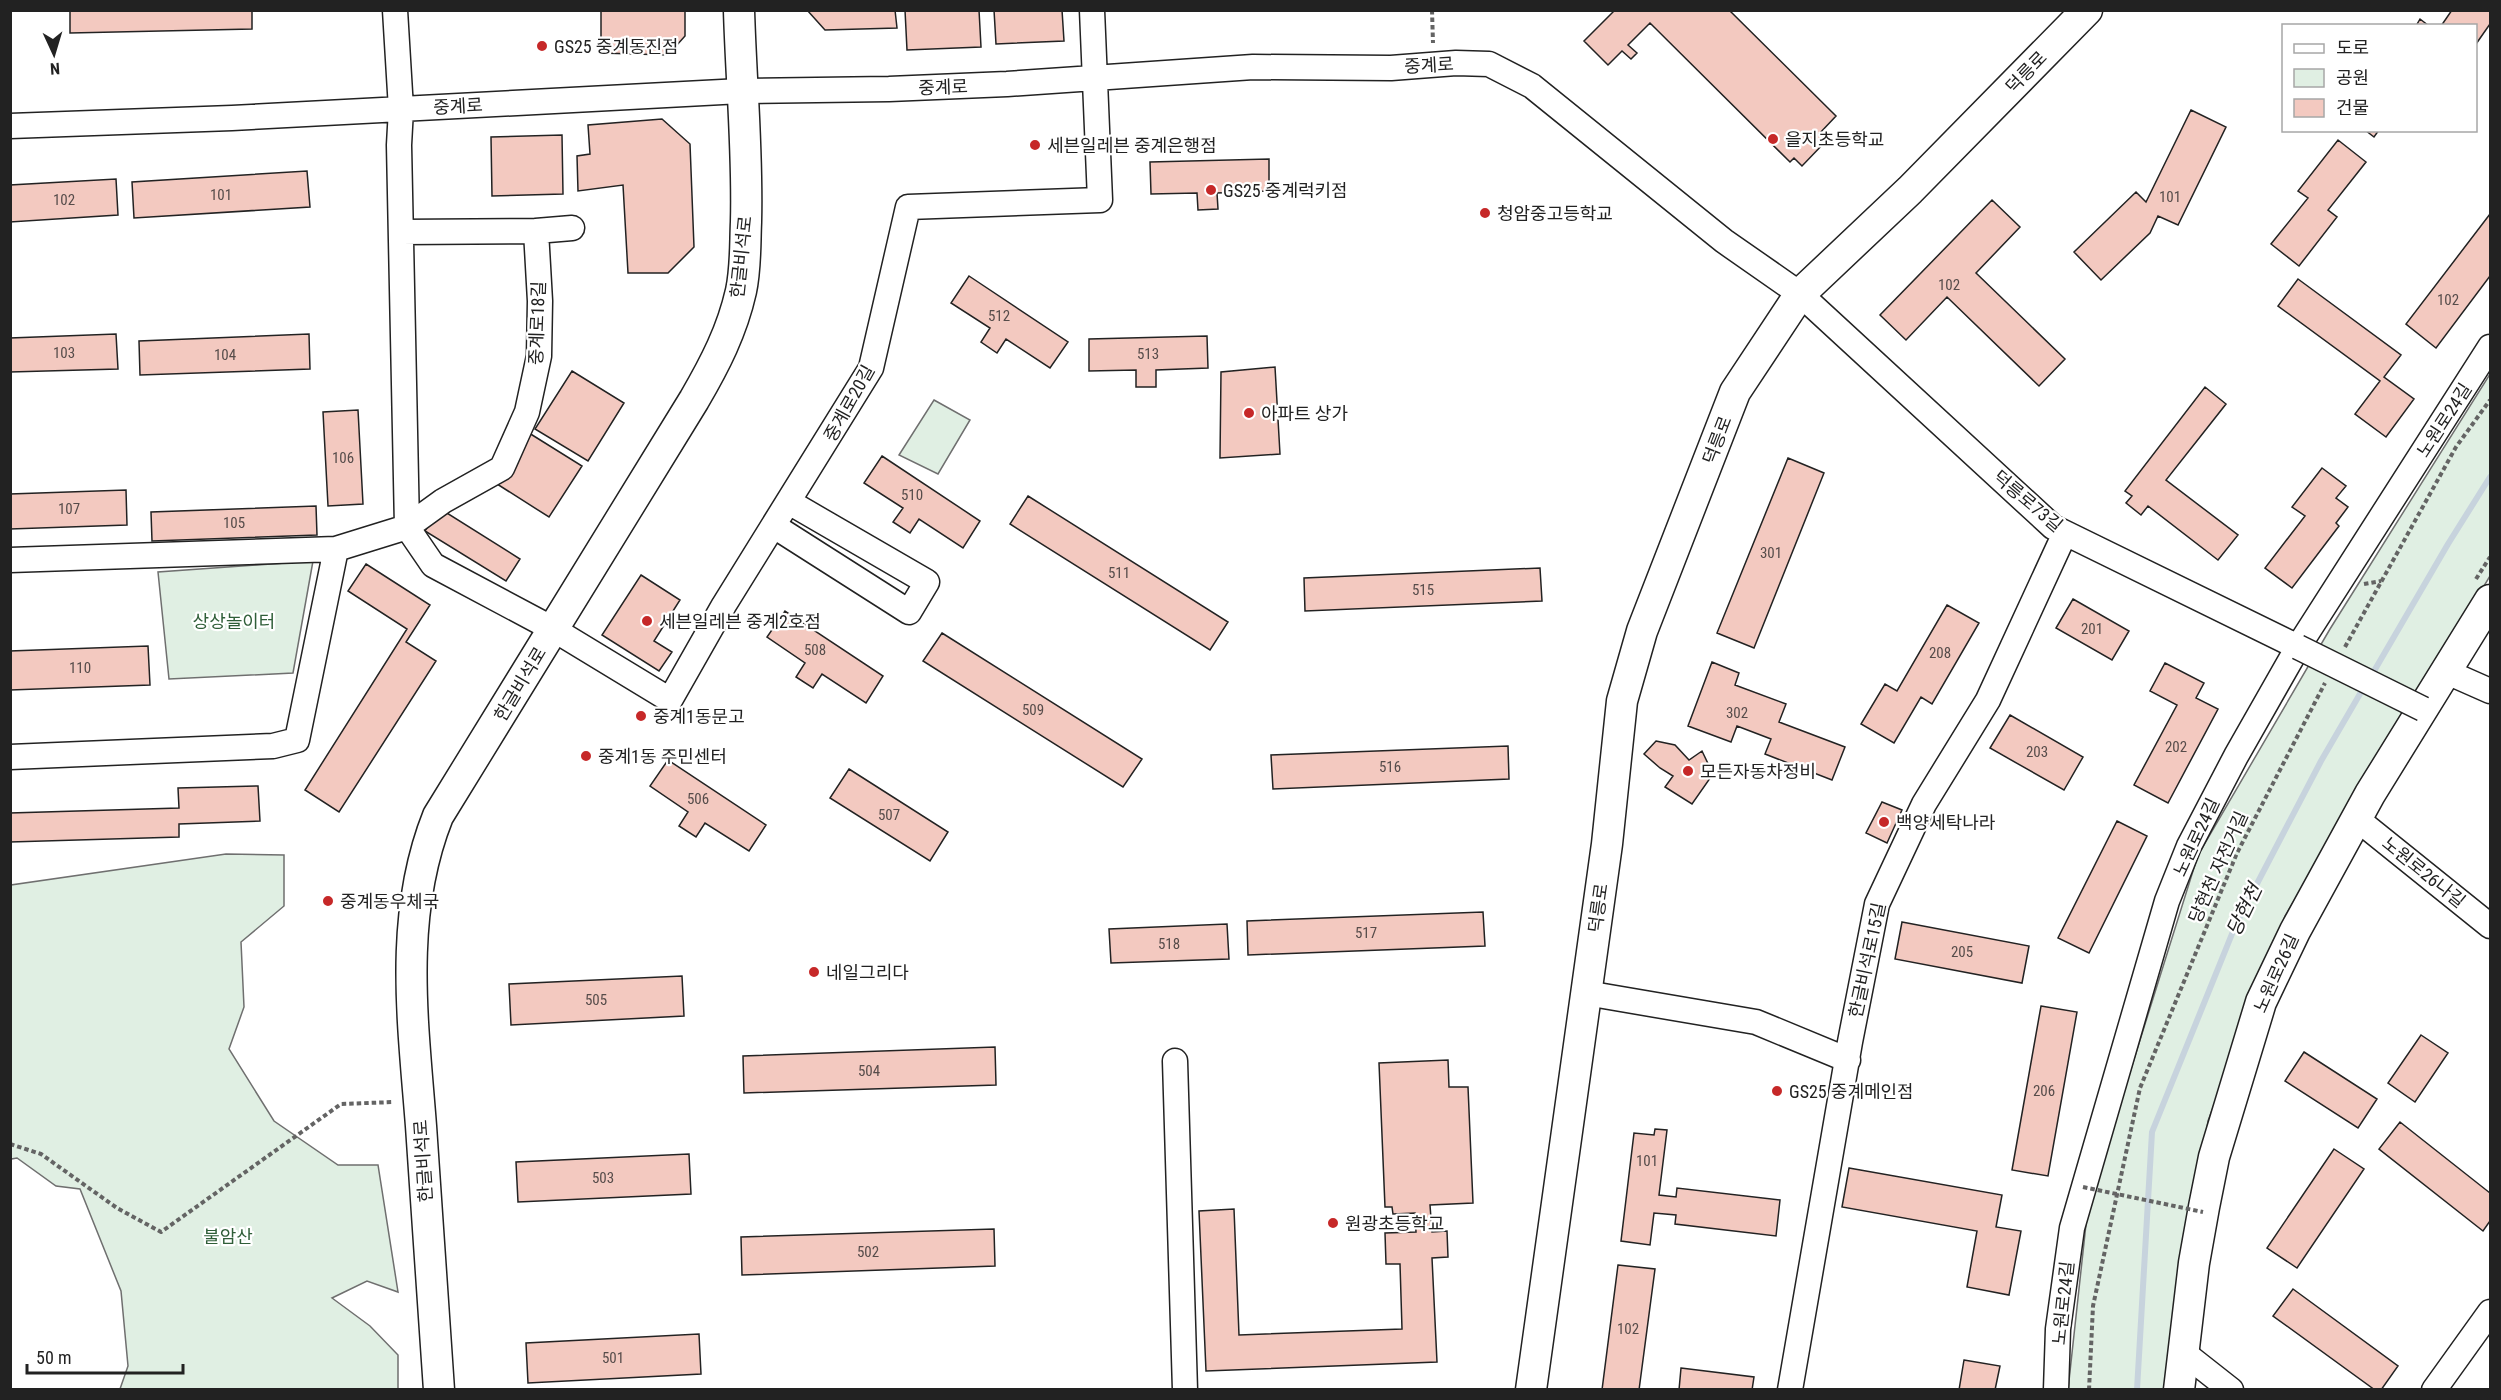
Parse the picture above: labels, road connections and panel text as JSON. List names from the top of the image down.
{
  "streets": {
    "main road": ["덕릉로", "한글비석로", "노원로26길"],
    "street": [
      "중계로",
      "중계로18길",
      "중계로20길",
      "노원로24길",
      "덕릉로73길",
      "노원로26나길",
      "한글비석로15길"
    ],
    "path": ["당현천 자전거길"]
  },
  "crossings": [
    ["중계로", "덕릉로"],
    ["중계로", "한글비석로"],
    ["중계로", "중계로20길"],
    ["중계로", "덕릉로73길"],
    ["덕릉로", "덕릉로73길"],
    ["한글비석로", "중계로20길"],
    ["노원로24길", "덕릉로73길"],
    ["덕릉로73길", "한글비석로15길"],
    ["덕릉로73길", "노원로26길"],
    ["노원로26나길", "노원로26길"]
  ],
  "water": ["당현천"],
  "parks": ["상상놀이터", "불암산"],
  "places": [
    "GS25 중계동진점",
    "을지초등학교",
    "세븐일레븐 중계은행점",
    "GS25 중계럭키점",
    "청암중고등학교",
    "아파트 상가",
    "세븐일레븐 중계2호점",
    "중계1동문고",
    "중계1동 주민센터",
    "모든자동차정비",
    "백양세탁나라",
    "중계동우체국",
    "네일그리다",
    "GS25 중계메인점",
    "원광초등학교"
  ],
  "house_numbers": [
    "101",
    "101",
    "102",
    "102",
    "102",
    "512",
    "103",
    "513",
    "104",
    "106",
    "510",
    "107",
    "105",
    "301",
    "511",
    "515",
    "201",
    "508",
    "208",
    "110",
    "509",
    "302",
    "202",
    "203",
    "516",
    "506",
    "507",
    "517",
    "518",
    "205",
    "505",
    "504",
    "206",
    "101",
    "503",
    "502",
    "102",
    "501"
  ],
  "legend": ["도로", "공원", "건물"],
  "scale_bar": "50 m",
  "north": "bottom"
}
